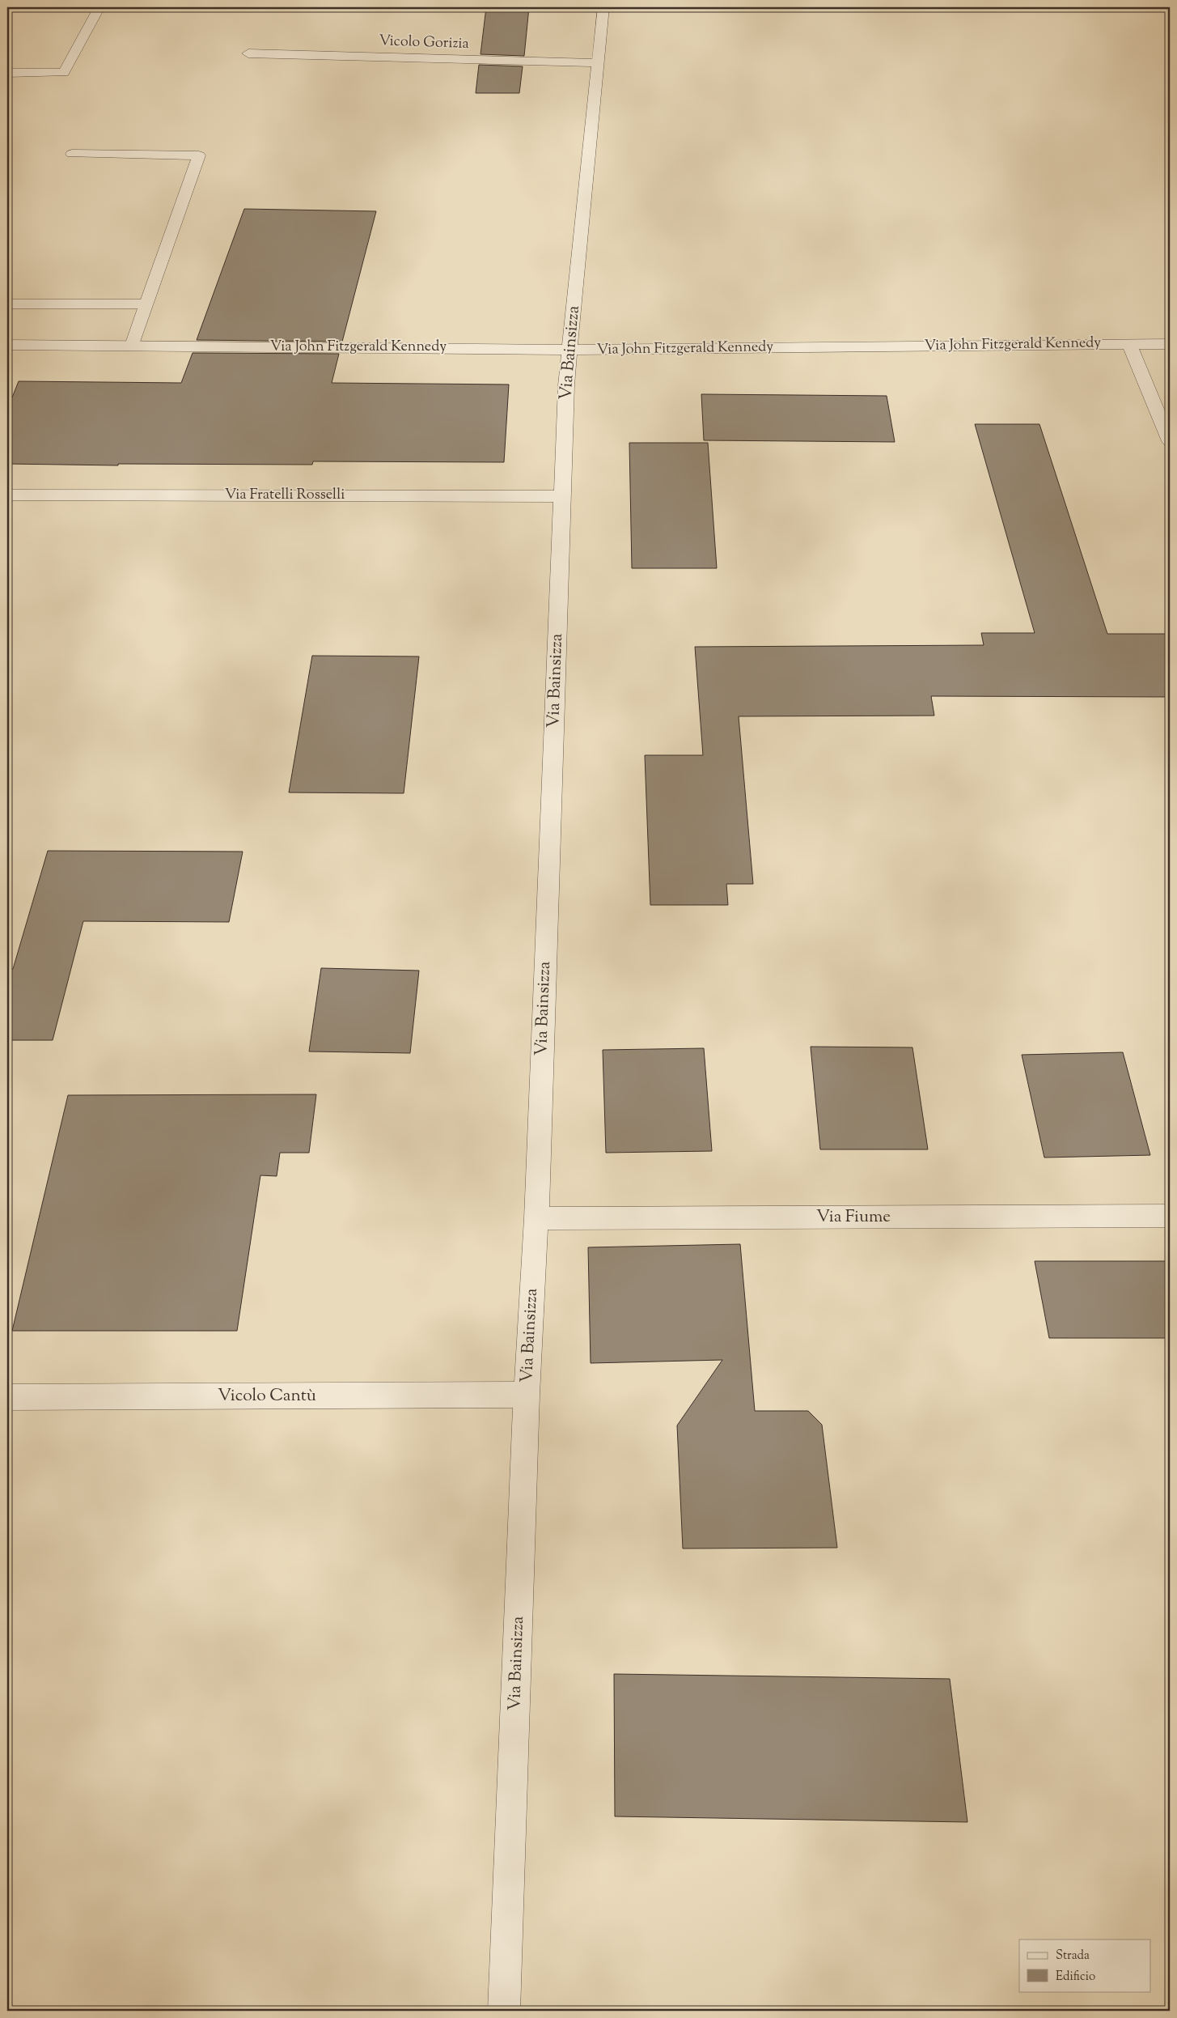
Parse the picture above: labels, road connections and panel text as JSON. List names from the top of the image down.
{
  "streets": {
    "street": [
      "Vicolo Gorizia",
      "Via John Fitzgerald Kennedy",
      "Via Bainsizza",
      "Via Fratelli Rosselli",
      "Via Fiume",
      "Vicolo Cantù"
    ]
  },
  "crossings": [
    ["Vicolo Gorizia", "Via Bainsizza"],
    ["Via John Fitzgerald Kennedy", "Via Bainsizza"],
    ["Via Bainsizza", "Via Fratelli Rosselli"],
    ["Via Bainsizza", "Via Fiume"],
    ["Via Bainsizza", "Vicolo Cantù"]
  ],
  "legend": ["Strada", "Edificio"]
}
